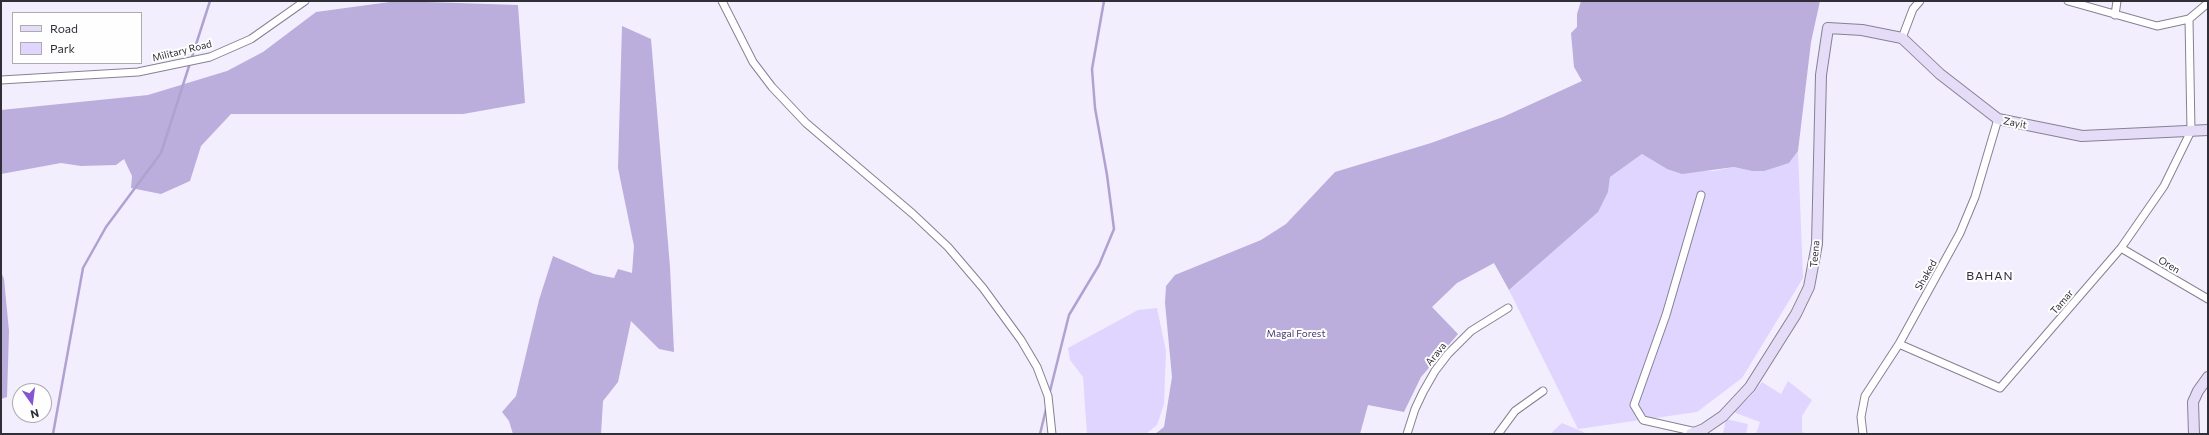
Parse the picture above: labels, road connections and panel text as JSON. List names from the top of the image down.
{
  "streets": {
    "street": [
      "Military Road",
      "Zayit",
      "Teena",
      "Oren",
      "Shaked",
      "Tamar",
      "Arava"
    ]
  },
  "crossings": [
    ["Zayit", "Teena"],
    ["Zayit", "Shaked"],
    ["Zayit", "Tamar"],
    ["Oren", "Tamar"],
    ["Shaked", "Tamar"]
  ],
  "districts": ["BAHAN"],
  "parks": ["Magal Forest"],
  "legend": ["Road", "Park"],
  "north": "bottom"
}
